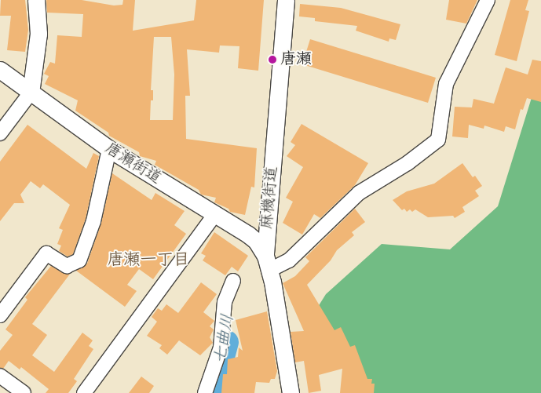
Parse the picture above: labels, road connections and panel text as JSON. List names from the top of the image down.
{
  "streets": {
    "street": ["唐瀬街道", "麻機街道"]
  },
  "crossings": [
    ["唐瀬街道", "麻機街道"]
  ],
  "districts": ["唐瀬一丁目"],
  "water": ["七曲川"],
  "places": ["唐瀬"]
}
